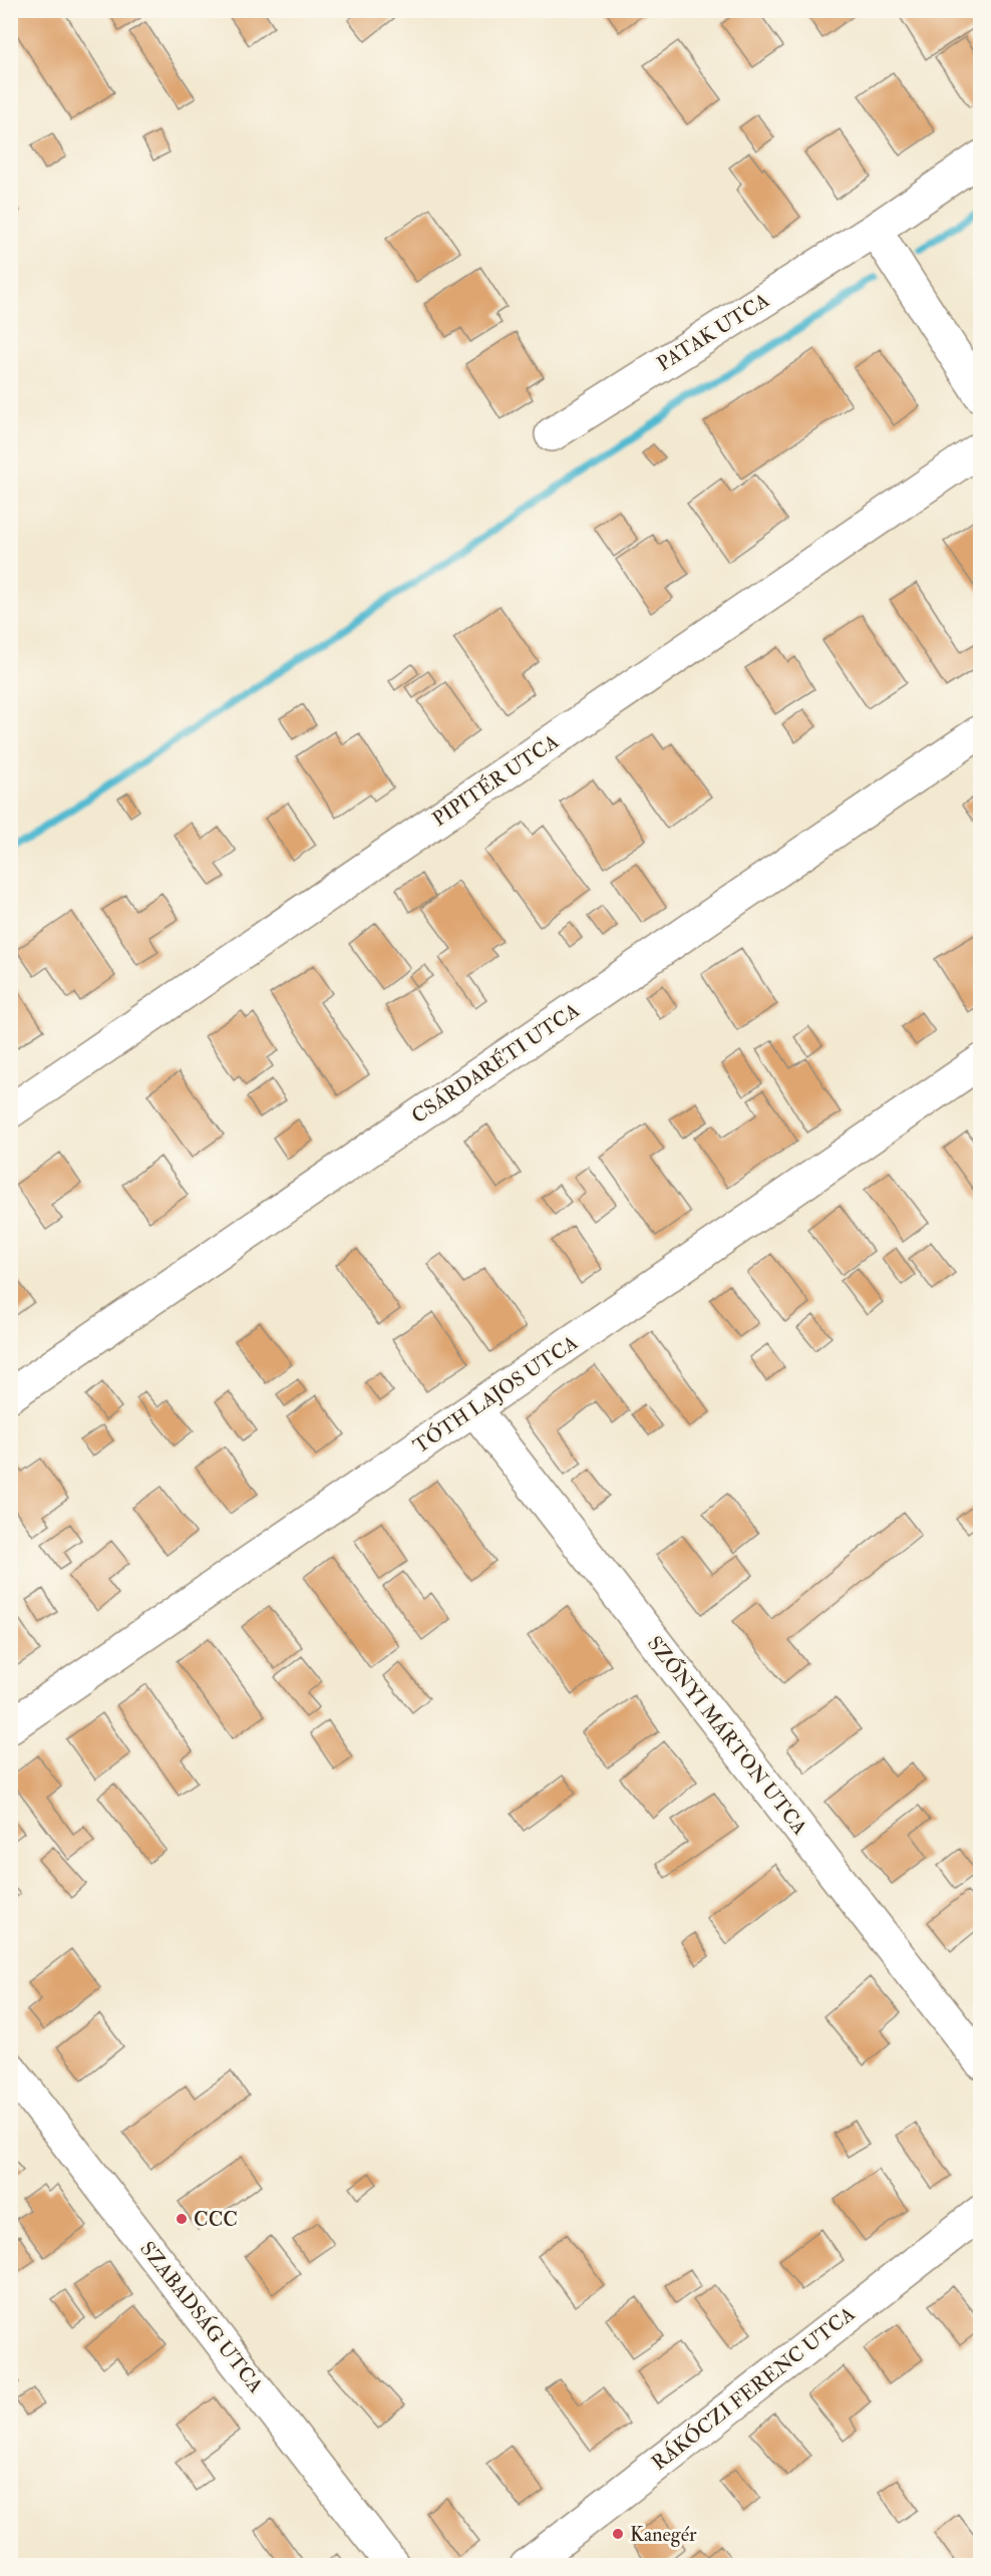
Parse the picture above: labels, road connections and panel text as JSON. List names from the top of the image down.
{
  "streets": {
    "street": [
      "PATAK UTCA",
      "PIPITÉR UTCA",
      "CSÁRDARÉTI UTCA",
      "TÓTH LAJOS UTCA",
      "SZŐNYI MÁRTON UTCA",
      "SZABADSÁG UTCA",
      "RÁKÓCZI FERENC UTCA"
    ]
  },
  "crossings": [
    ["TÓTH LAJOS UTCA", "SZŐNYI MÁRTON UTCA"]
  ],
  "places": ["CCC", "Kanegér"]
}
